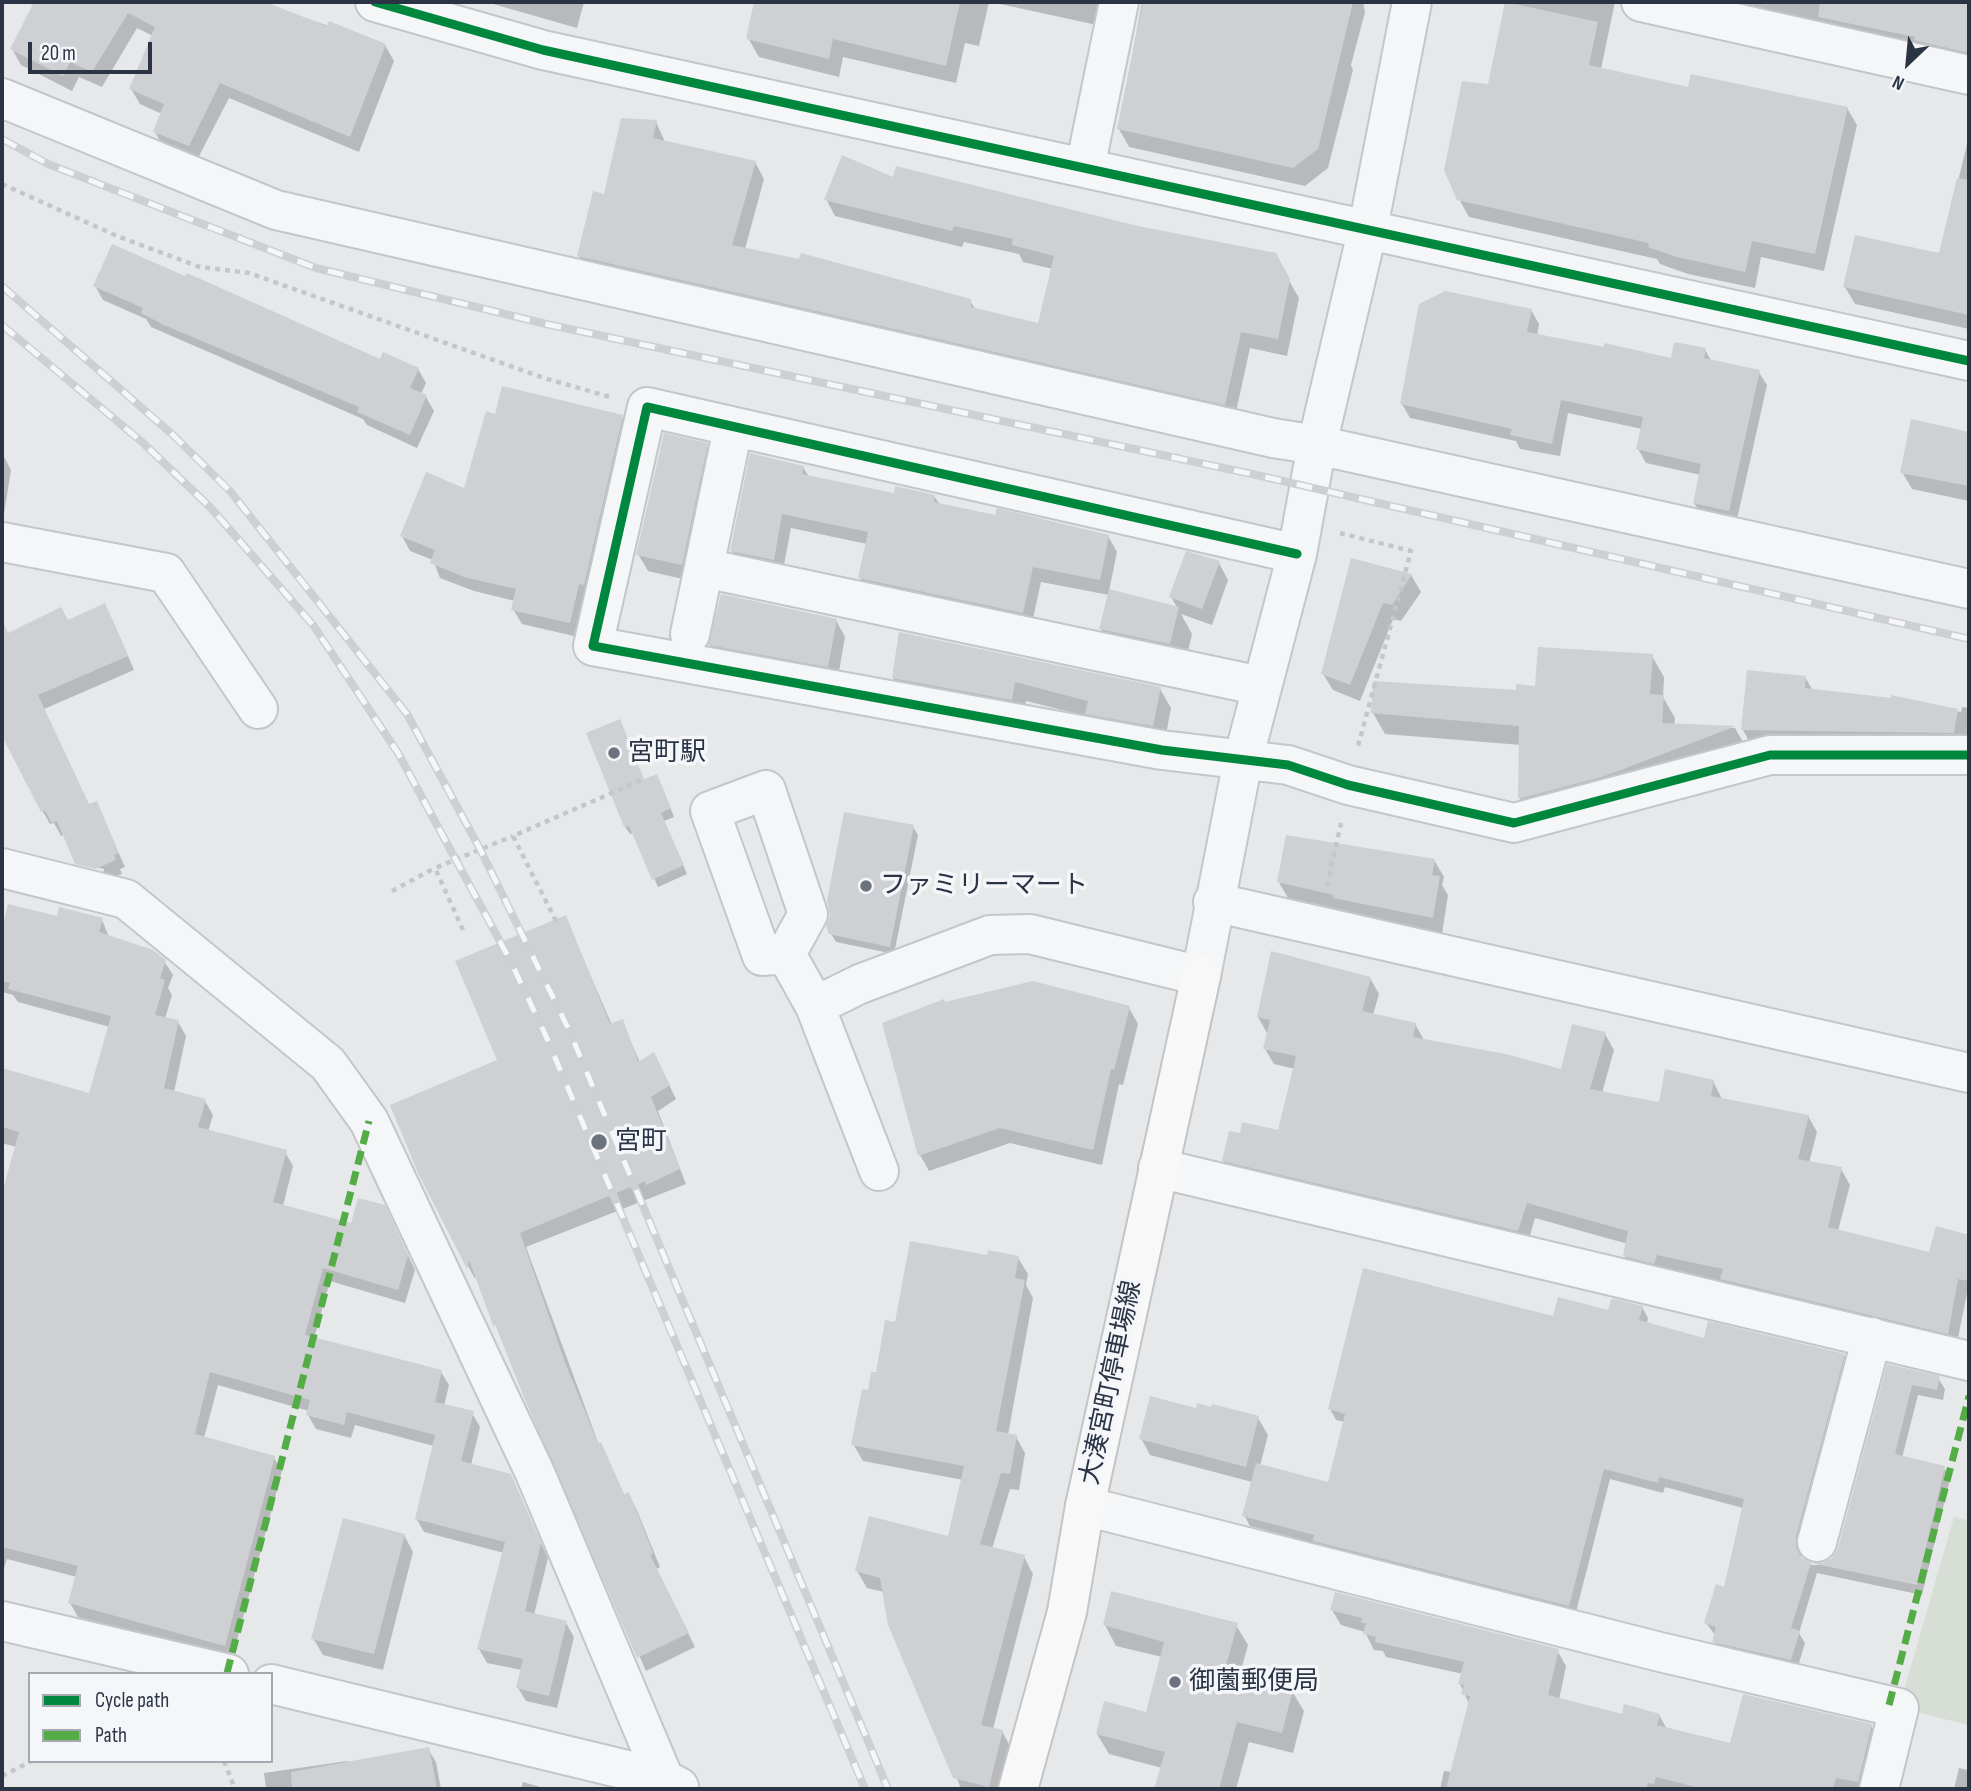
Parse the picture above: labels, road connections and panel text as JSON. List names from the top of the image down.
{
  "streets": {
    "main road": ["大湊宮町停車場線"]
  },
  "places": [
    "宮町駅",
    "ファミリーマート",
    "宮町",
    "御薗郵便局"
  ],
  "legend": ["Cycle path", "Path"],
  "scale_bar": "20 m",
  "north": "bottom left"
}
